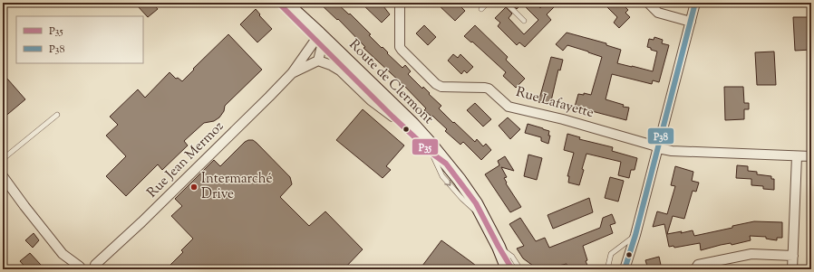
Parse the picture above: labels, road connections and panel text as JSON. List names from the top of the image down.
{
  "streets": {
    "main road": ["Route de Clermont"],
    "street": ["Rue Lafayette", "Rue Jean Mermoz"]
  },
  "crossings": [
    ["Route de Clermont", "Rue Jean Mermoz"]
  ],
  "places": ["Intermarché Drive"],
  "lines": ["transit line P35", "transit line P38"],
  "legend": ["P35", "P38"]
}
